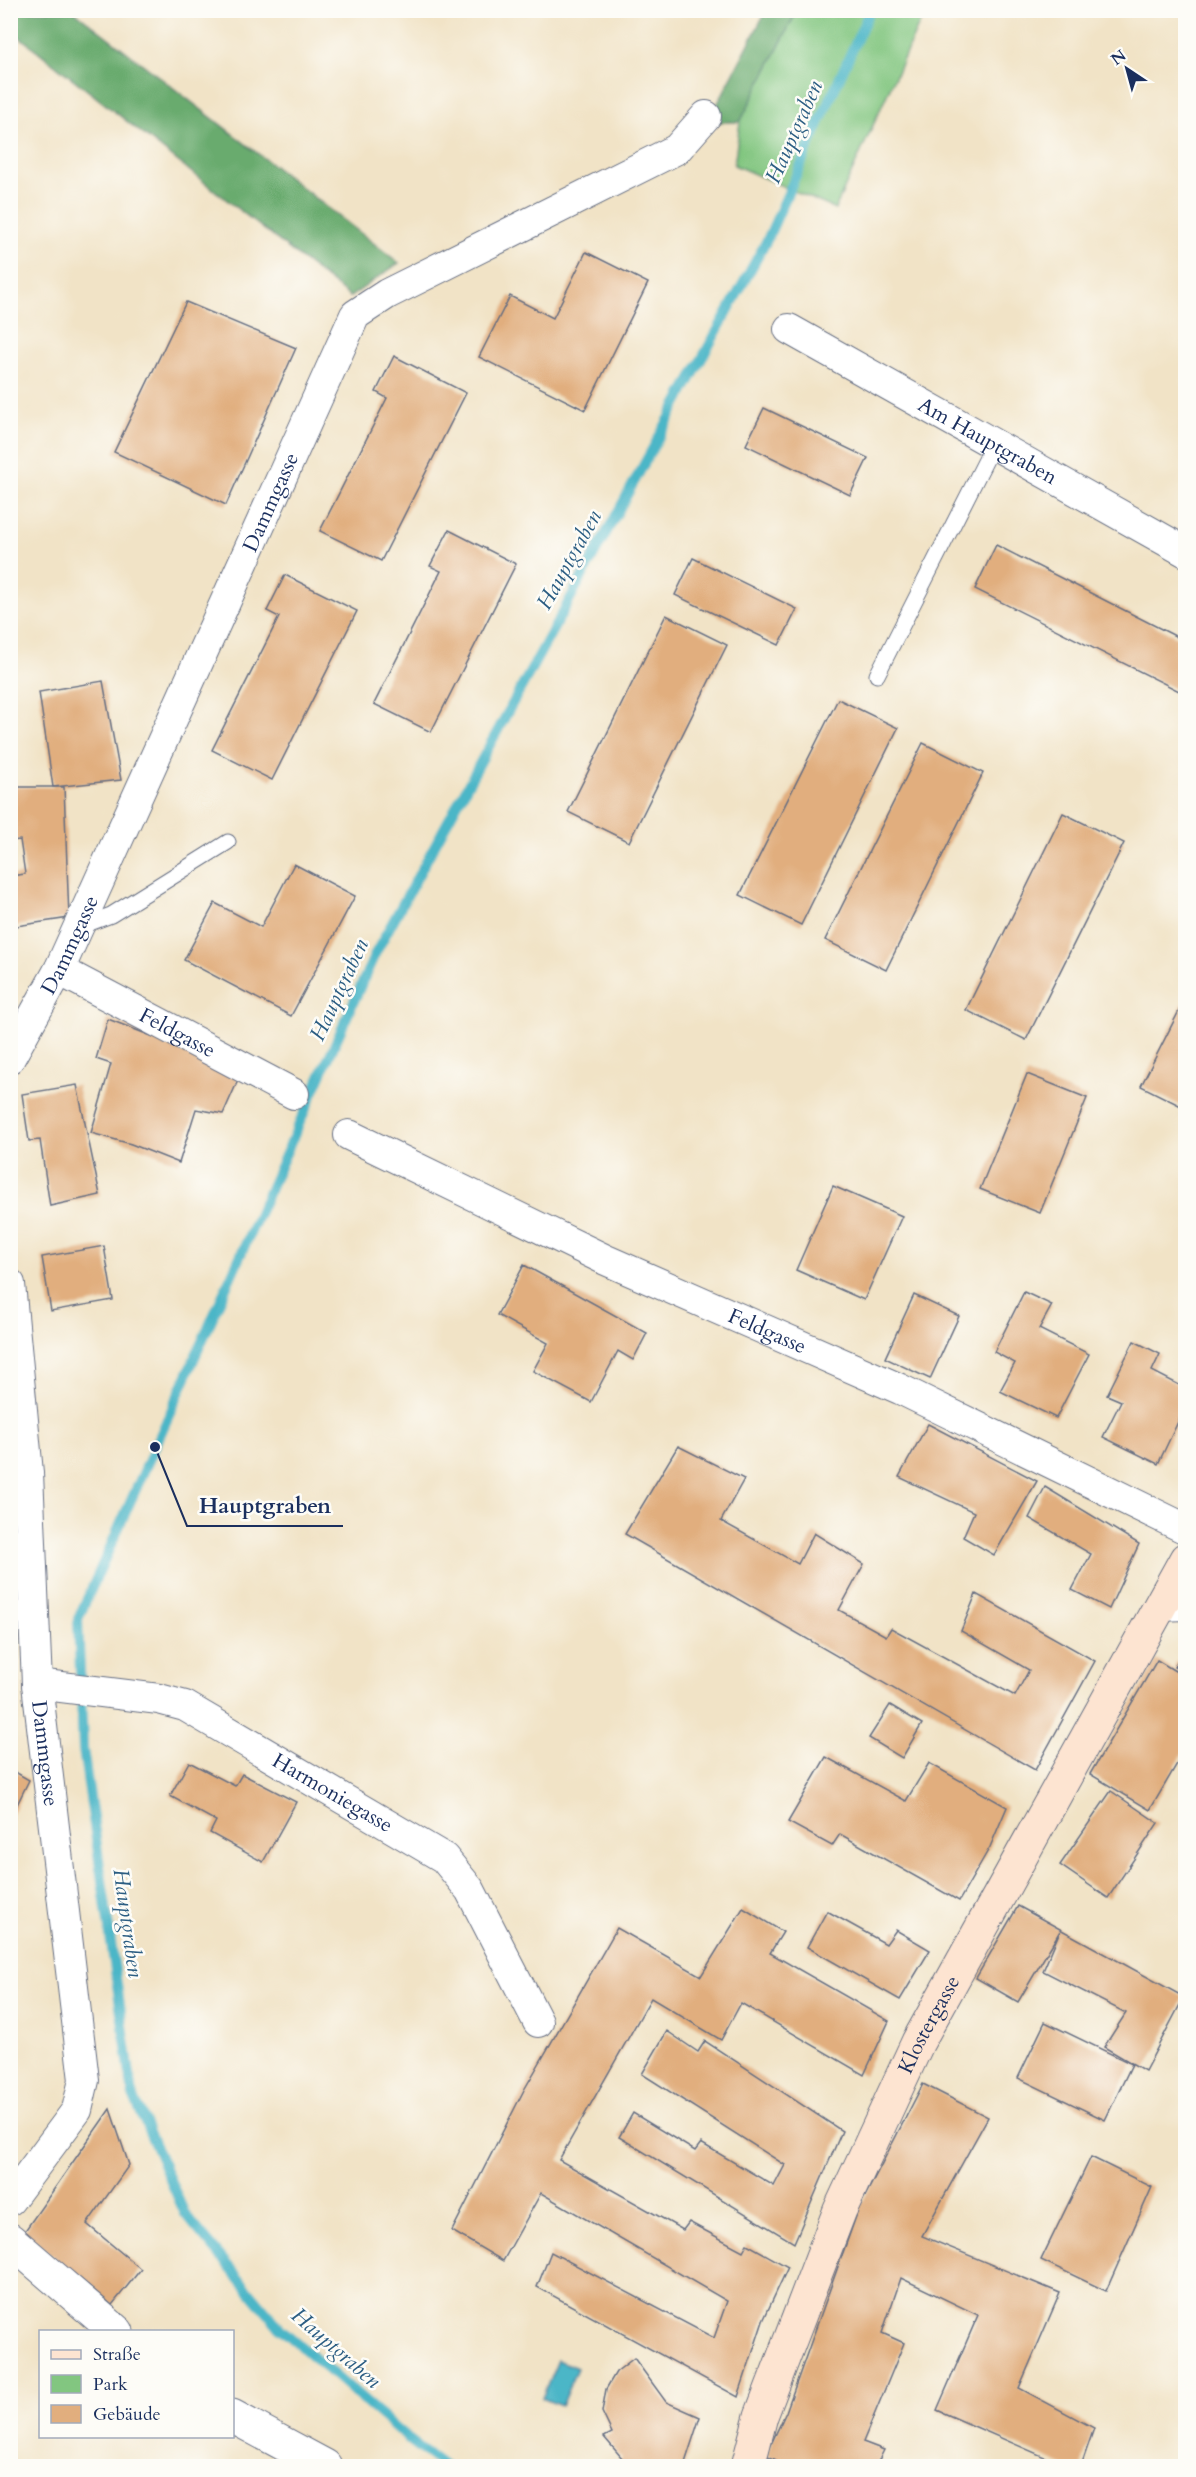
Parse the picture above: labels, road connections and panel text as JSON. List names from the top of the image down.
{
  "streets": {
    "main road": ["Klostergasse"],
    "street": [
      "Am Hauptgraben",
      "Dammgasse",
      "Feldgasse",
      "Harmoniegasse"
    ]
  },
  "crossings": [
    ["Dammgasse", "Feldgasse"],
    ["Dammgasse", "Harmoniegasse"]
  ],
  "water": ["Hauptgraben"],
  "places": ["Hauptgraben"],
  "legend": ["Straße", "Park", "Gebäude"],
  "north": "top left"
}
